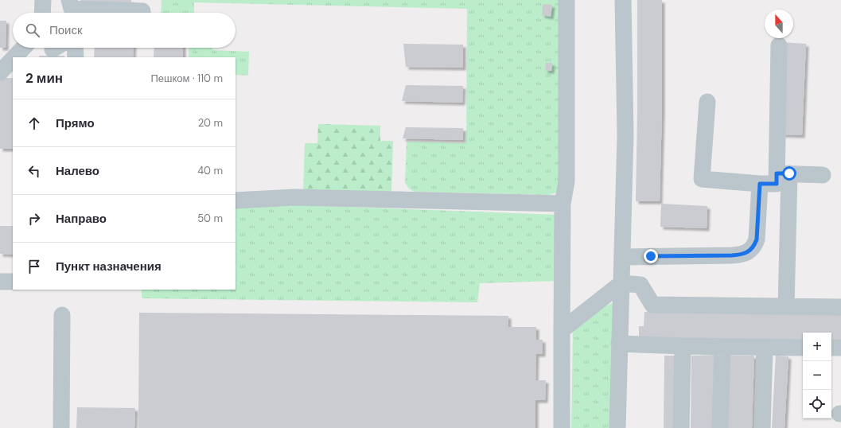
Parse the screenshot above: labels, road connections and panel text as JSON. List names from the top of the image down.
{
  "north": "top",
  "page": {
    "search": "Поиск",
    "heading": ["2 мин", "Пешком · 110 m"],
    "list": [
      ["Прямо", "20 m"],
      ["Налево", "40 m"],
      ["Направо", "50 m"],
      "Пункт назначения"
    ],
    "map_buttons": ["+", "−"]
  }
}
